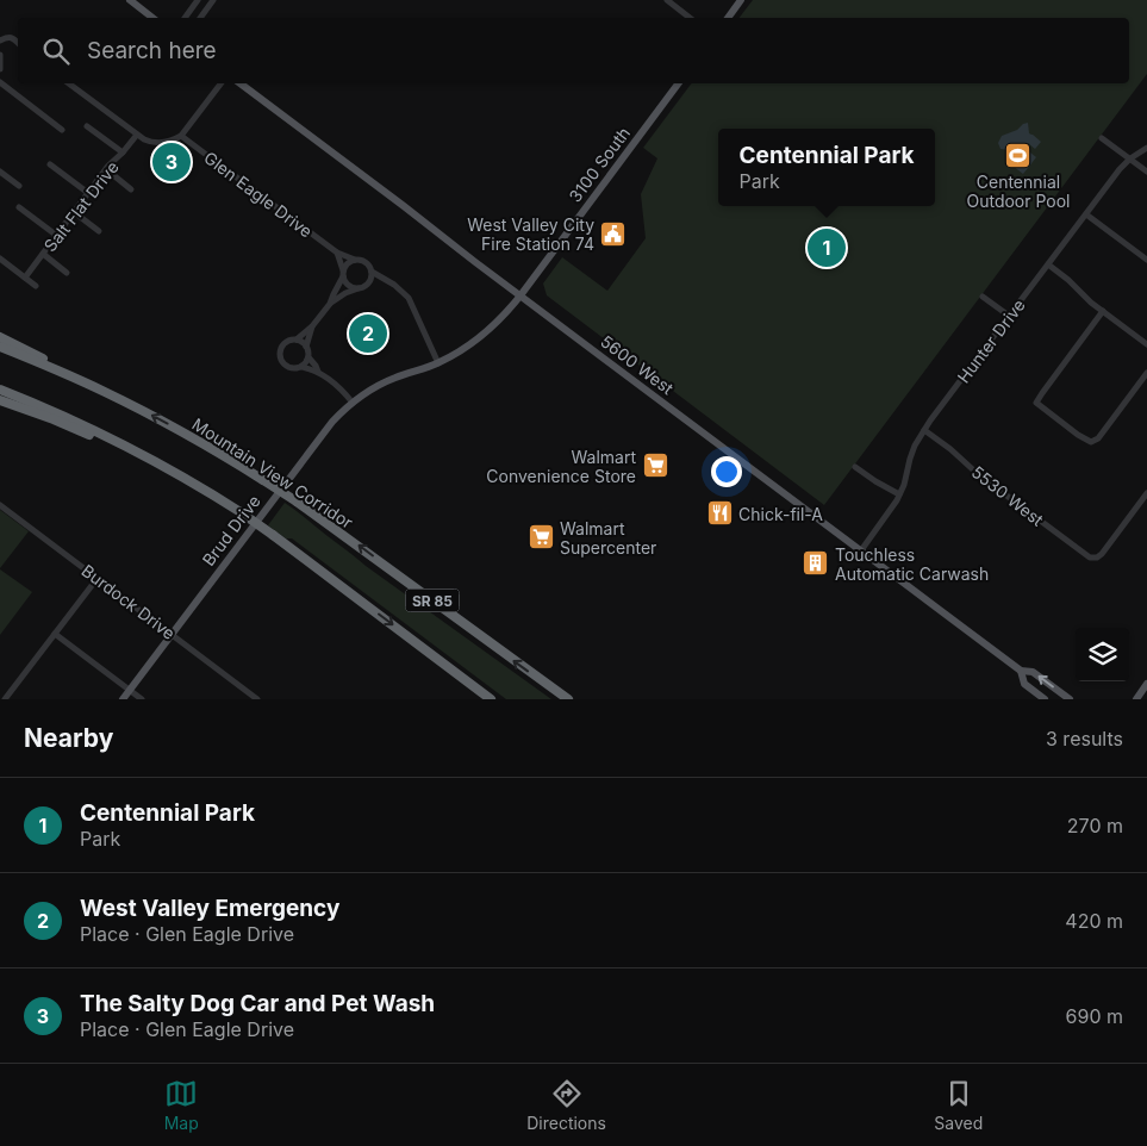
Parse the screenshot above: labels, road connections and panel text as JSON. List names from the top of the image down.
{
  "streets": {
    "highway": ["Mountain View Corridor", "SR 85"],
    "main road": ["3100 South", "5600 West", "Brud Drive"],
    "street": [
      "Glen Eagle Drive",
      "Salt Flat Drive",
      "Hunter Drive",
      "5530 West",
      "Burdock Drive"
    ]
  },
  "crossings": [
    ["3100 South", "5600 West"],
    ["3100 South", "Brud Drive"],
    ["Hunter Drive", "5600 West"],
    ["Hunter Drive", "5530 West"],
    ["5600 West", "Brud Drive"],
    ["Brud Drive", "Burdock Drive"]
  ],
  "places": {
    "sports": ["Centennial Outdoor Pool"],
    "public building": ["West Valley City Fire Station 74"],
    "supermarket": ["Walmart Convenience Store", "Walmart Supercenter"],
    "restaurant": ["Chick-fil-A"],
    "building": ["Touchless Automatic Carwash"]
  },
  "page": {
    "search": "Search here",
    "popup": ["Centennial Park", "Park"],
    "pins": ["3", "1", "2"],
    "heading": ["Nearby", "3 results"],
    "list": [
      {
        "mark": "1",
        "name": "Centennial Park",
        "note": "Park",
        "value": "270 m"
      },
      {
        "mark": "2",
        "name": "West Valley Emergency",
        "note": "Place · Glen Eagle Drive",
        "value": "420 m"
      },
      {
        "mark": "3",
        "name": "The Salty Dog Car and Pet Wash",
        "note": "Place · Glen Eagle Drive",
        "value": "690 m"
      }
    ],
    "nav": ["Map", "Directions", "Saved"]
  }
}
